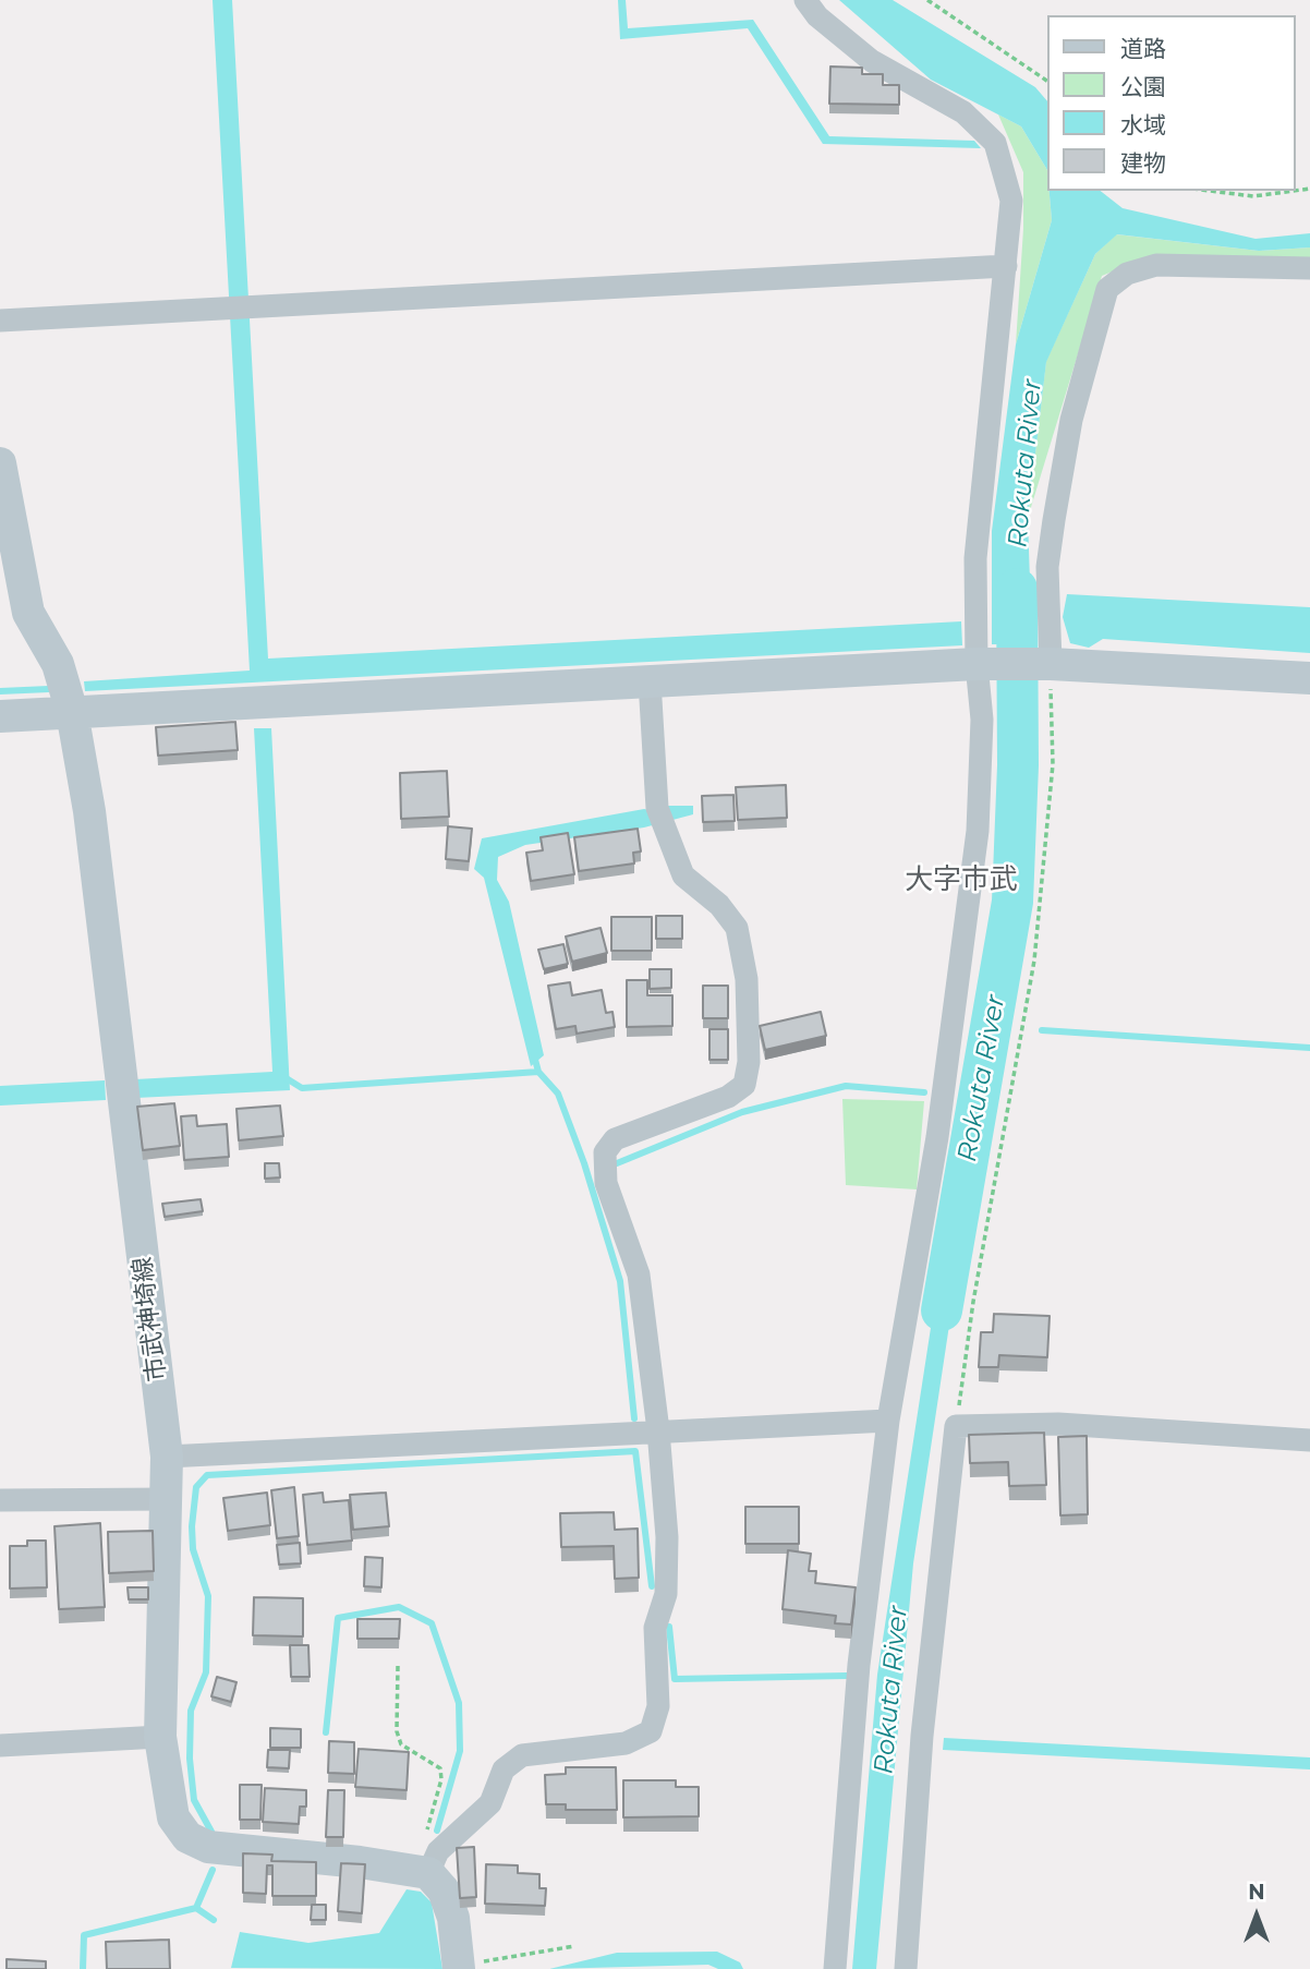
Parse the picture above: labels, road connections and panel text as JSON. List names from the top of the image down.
{
  "streets": {
    "main road": ["市武神埼線"]
  },
  "districts": ["大字市武"],
  "water": ["Rokuta River"],
  "legend": [
    "道路",
    "公園",
    "水域",
    "建物"
  ],
  "north": "top"
}
